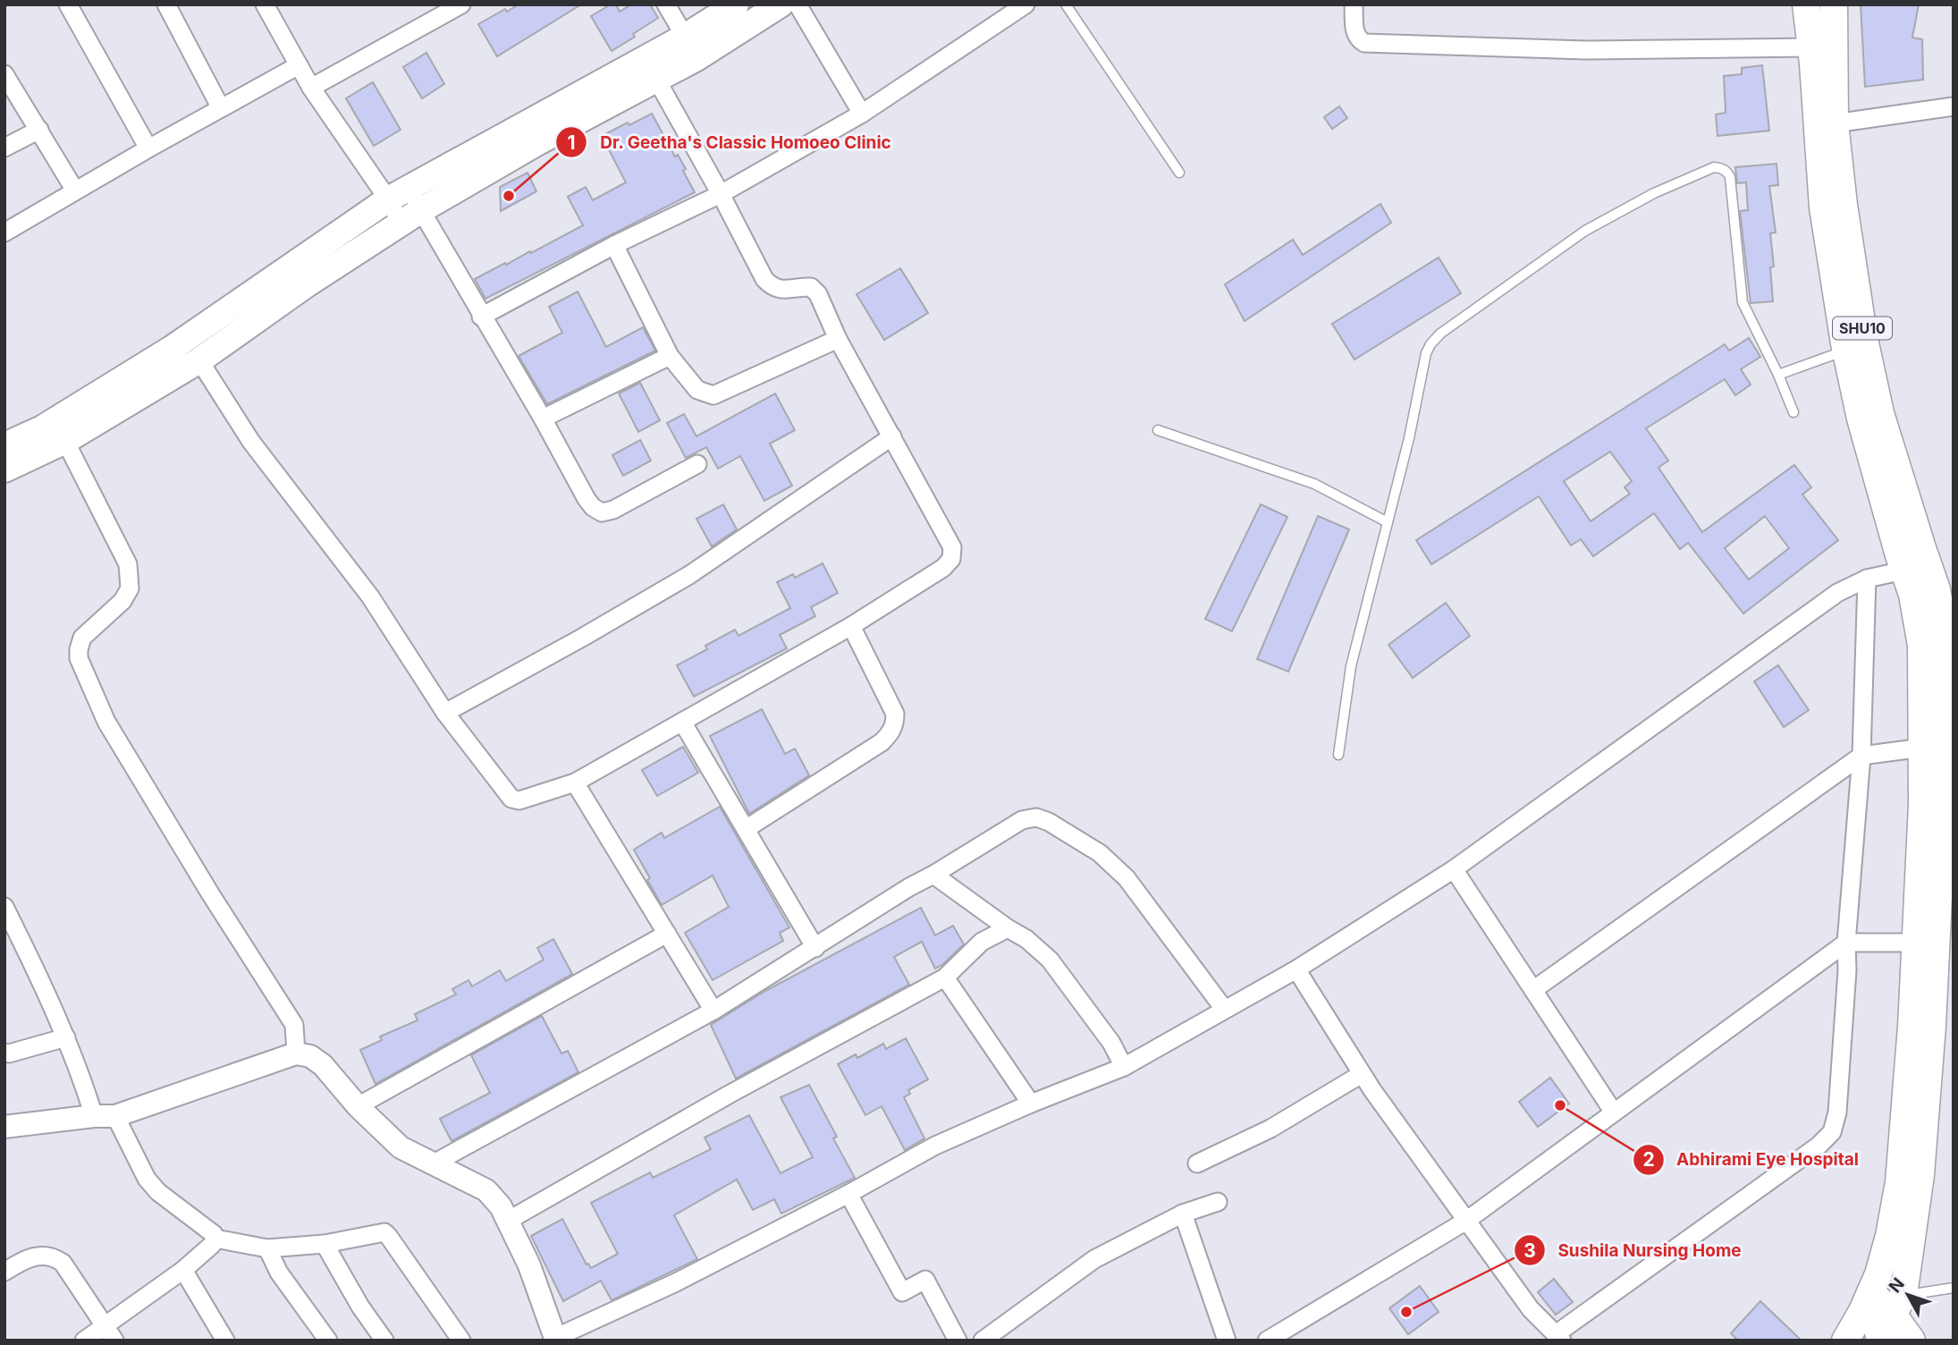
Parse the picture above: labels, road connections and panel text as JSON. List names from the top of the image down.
{
  "streets": {
    "main road": ["SHU10"]
  },
  "places": ["Dr. Geetha's Classic Homoeo Clinic", "Abhirami Eye Hospital", "Sushila Nursing Home"],
  "north": "top left"
}
